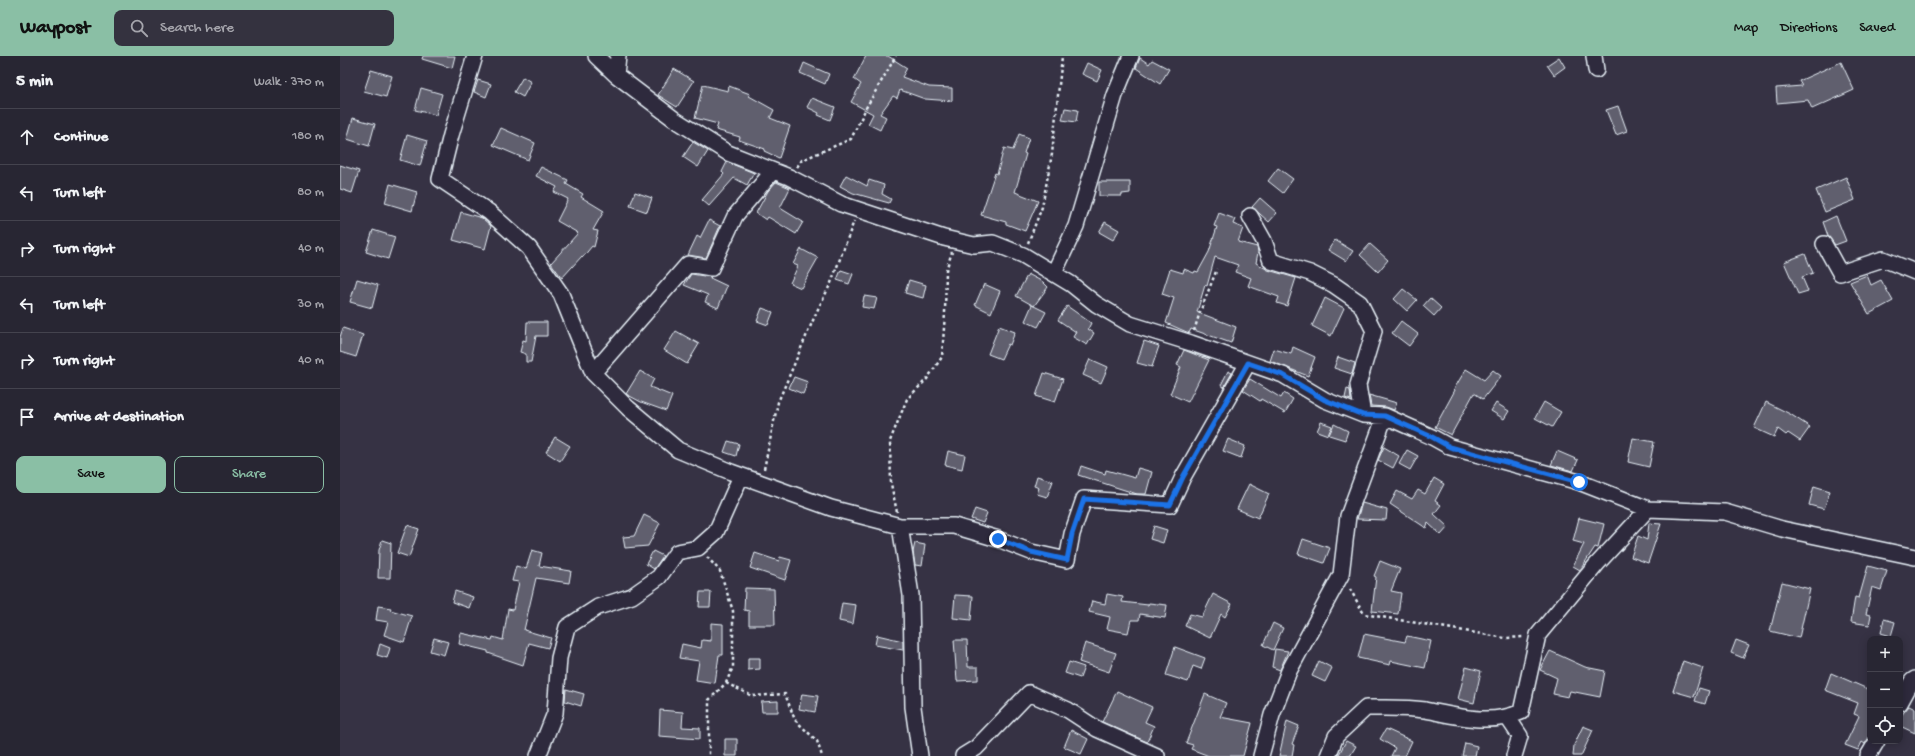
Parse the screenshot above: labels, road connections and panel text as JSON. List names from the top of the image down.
{
  "page": {
    "header": "Waypost",
    "search": "Search here",
    "nav": ["Map", "Directions", "Saved"],
    "heading": ["5 min", "Walk · 370 m"],
    "list": [
      ["Continue", "180 m"],
      ["Turn left", "80 m"],
      ["Turn right", "40 m"],
      ["Turn left", "30 m"],
      ["Turn right", "40 m"],
      "Arrive at destination"
    ],
    "buttons": ["Save", "Share"],
    "map_buttons": ["+", "−"]
  }
}
